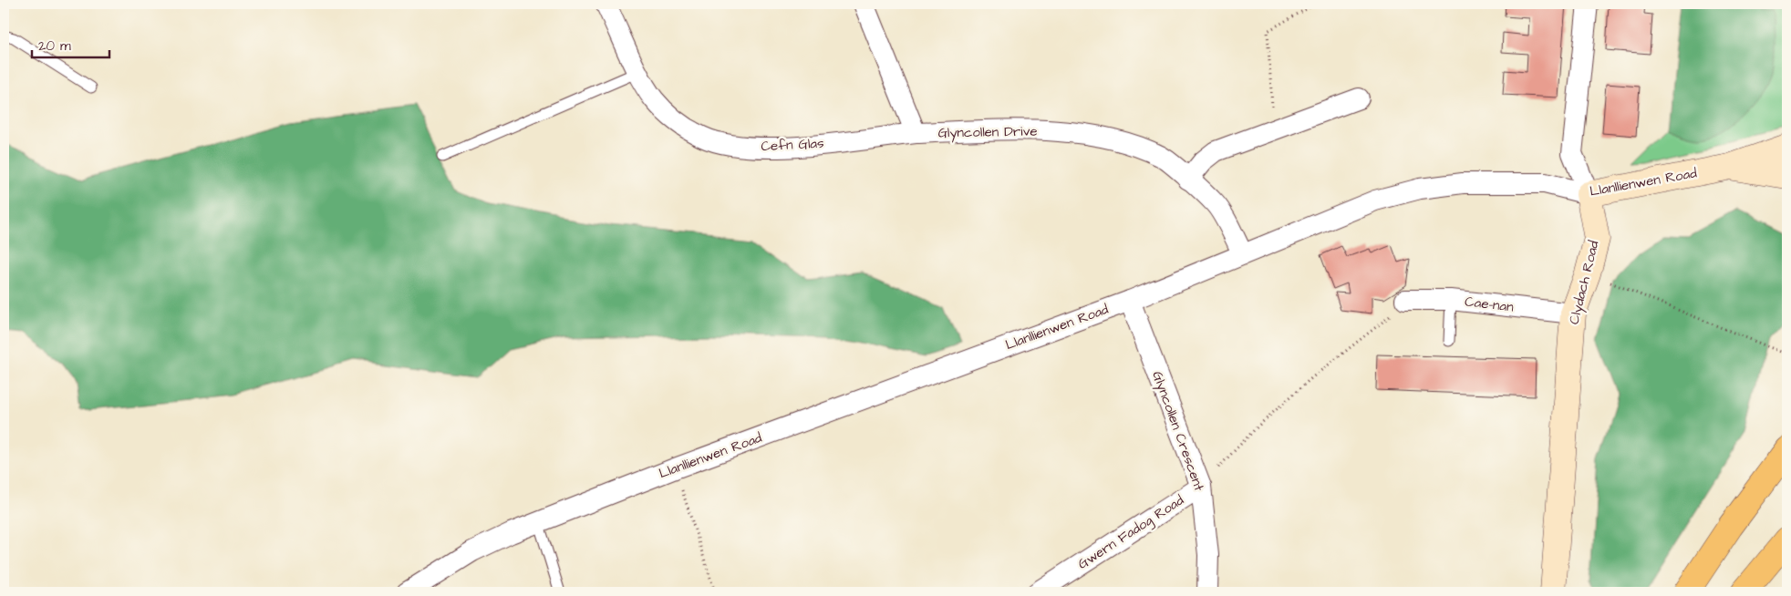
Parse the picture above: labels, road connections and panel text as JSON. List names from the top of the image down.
{
  "streets": {
    "main road": ["Llanllienwen Road", "Clydach Road"],
    "street": [
      "Glyncollen Drive",
      "Cefn Glas",
      "Cae-nan",
      "Glyncollen Crescent",
      "Gwern Fadog Road"
    ]
  },
  "crossings": [
    ["Glyncollen Drive", "Cefn Glas"],
    ["Glyncollen Drive", "Llanllienwen Road"],
    ["Llanllienwen Road", "Clydach Road"],
    ["Llanllienwen Road", "Glyncollen Crescent"],
    ["Clydach Road", "Cae-nan"],
    ["Glyncollen Crescent", "Gwern Fadog Road"]
  ],
  "scale_bar": "20 m"
}
